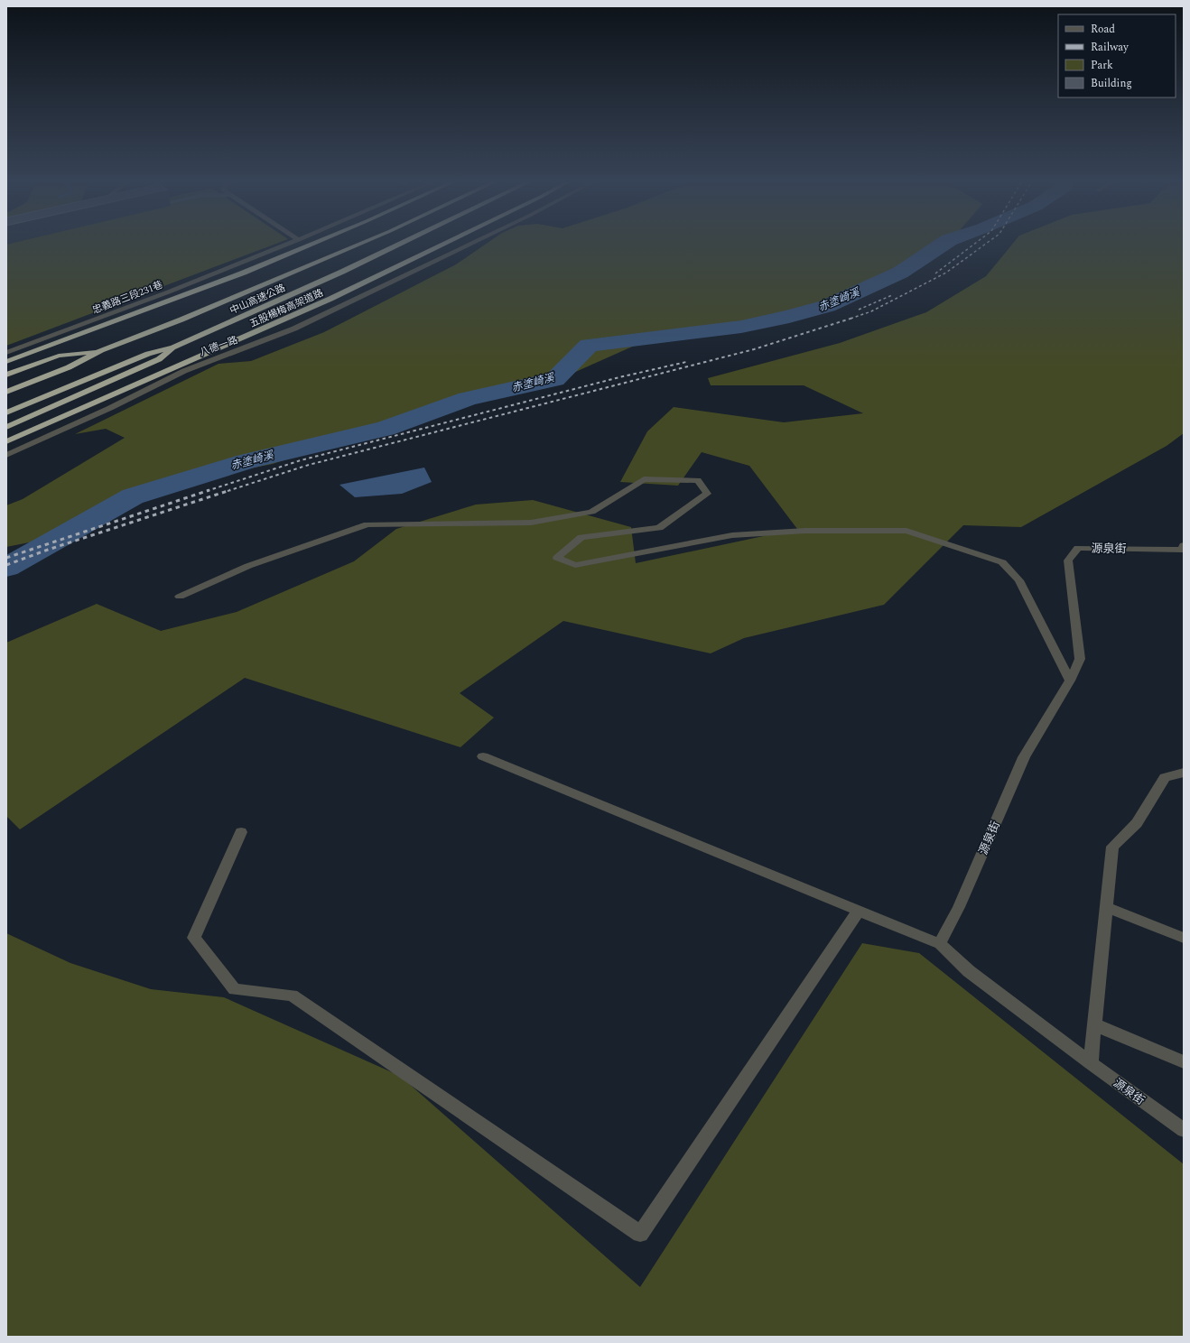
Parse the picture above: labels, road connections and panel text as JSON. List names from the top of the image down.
{
  "streets": {
    "highway": ["中山高速公路", "五股楊梅高架道路"],
    "street": ["忠義路三段231巷", "八德一路", "源泉街"]
  },
  "water": ["赤塗崎溪"],
  "legend": [
    "Road",
    "Railway",
    "Park",
    "Building"
  ]
}
